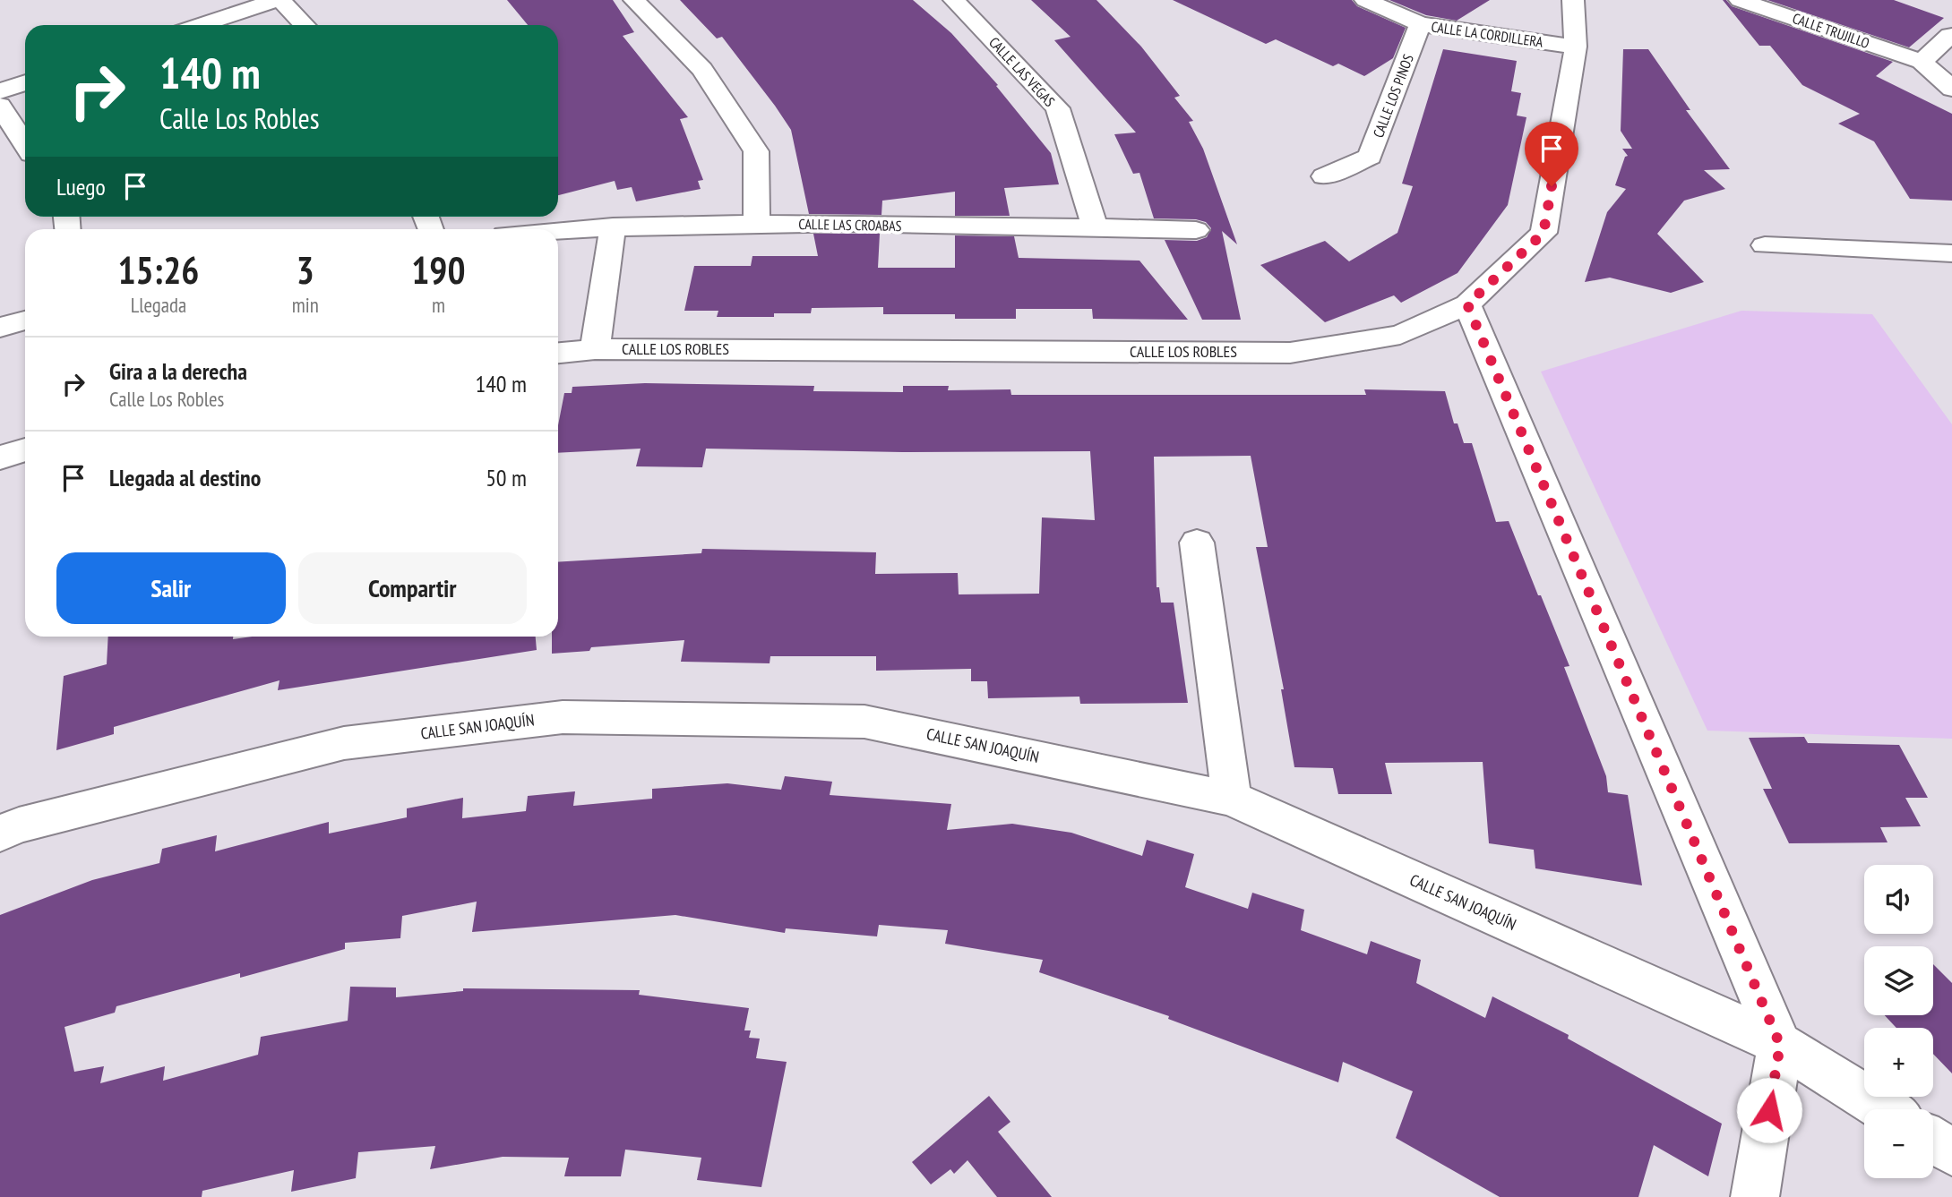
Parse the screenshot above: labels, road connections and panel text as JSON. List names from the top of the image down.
{
  "streets": {
    "street": [
      "CALLE TRUJILLO",
      "CALLE LA CORDILLERA",
      "CALLE LAS VEGAS",
      "CALLE LOS PINOS",
      "CALLE LAS CROABAS",
      "CALLE LOS ROBLES",
      "CALLE SAN JOAQUÍN"
    ]
  },
  "crossings": [
    ["CALLE LA CORDILLERA", "CALLE LOS PINOS"],
    ["CALLE LA CORDILLERA", "CALLE LOS ROBLES"],
    ["CALLE LAS VEGAS", "CALLE LAS CROABAS"]
  ],
  "page": {
    "turn": ["140 m", "Calle Los Robles"],
    "then": "Luego",
    "eta": [
      "15:26",
      "Llegada",
      "3",
      "min",
      "190",
      "m"
    ],
    "list": [
      {
        "name": "Gira a la derecha",
        "note": "Calle Los Robles",
        "value": "140 m"
      },
      {
        "name": "Llegada al destino",
        "value": "50 m"
      }
    ],
    "buttons": ["Salir", "Compartir"],
    "map_buttons": ["+", "−"]
  }
}
